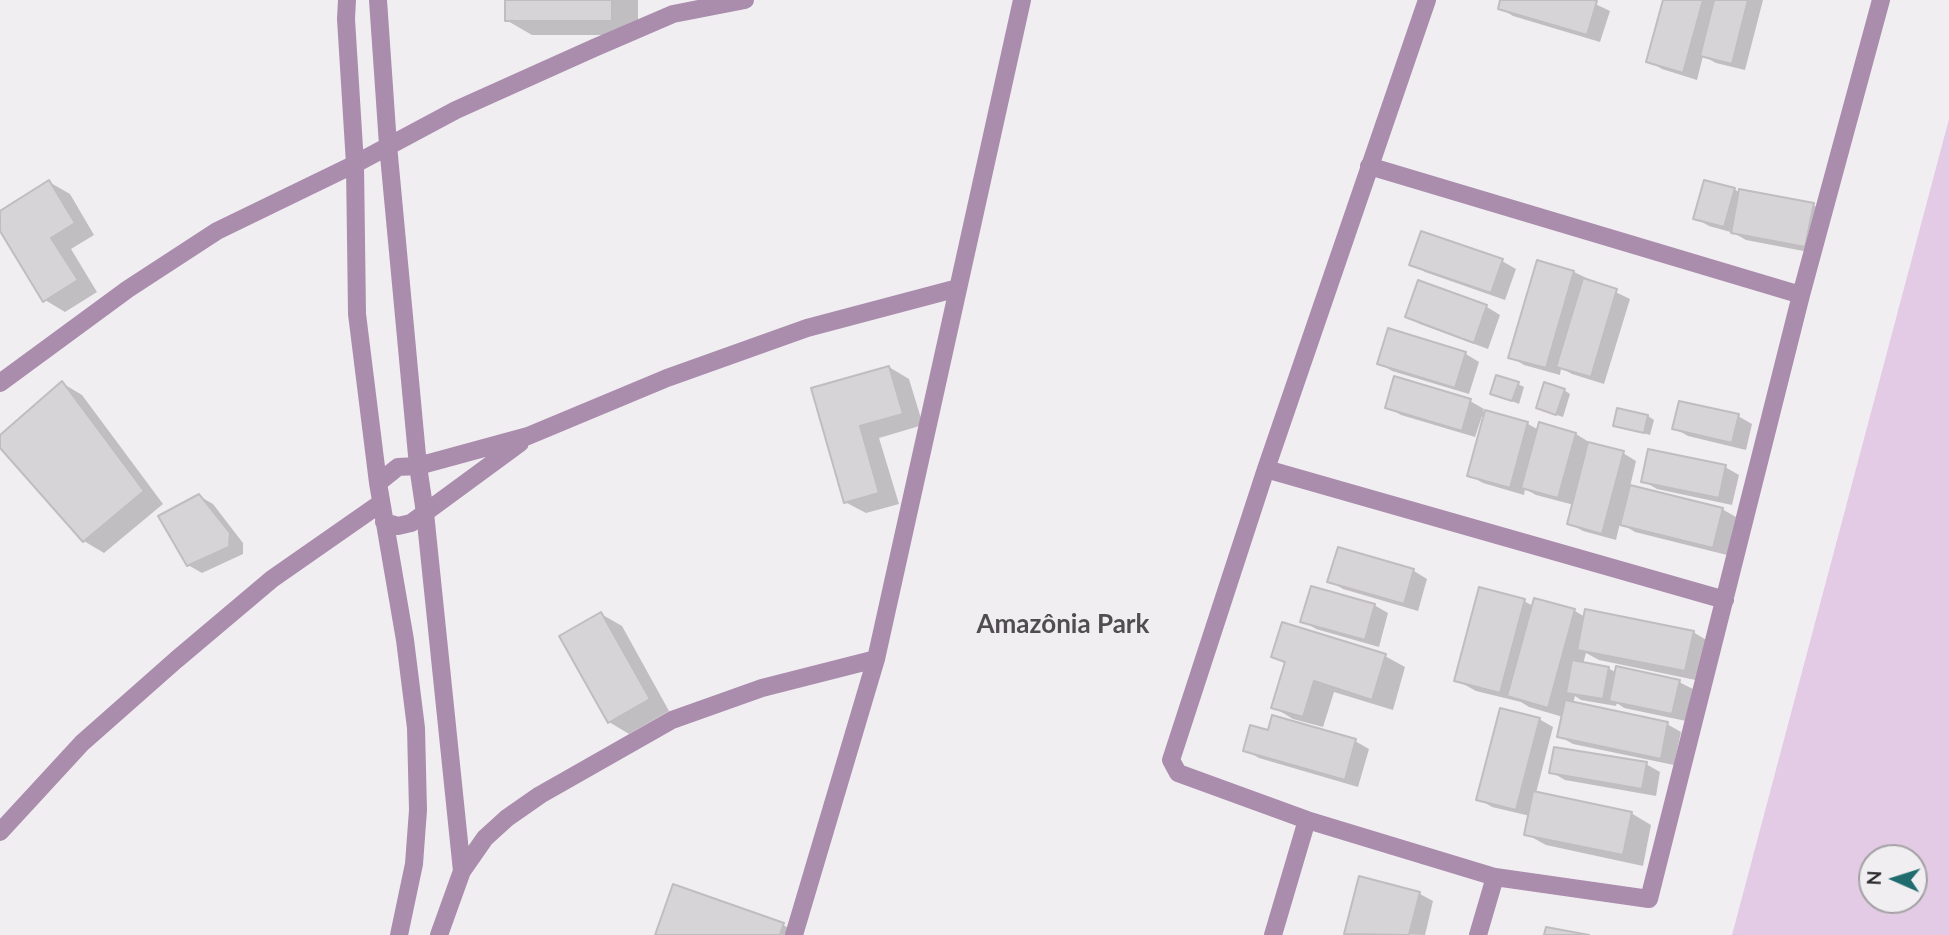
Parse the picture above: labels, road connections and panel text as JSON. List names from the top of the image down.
{
  "districts": ["Amazônia Park"],
  "north": "left"
}
